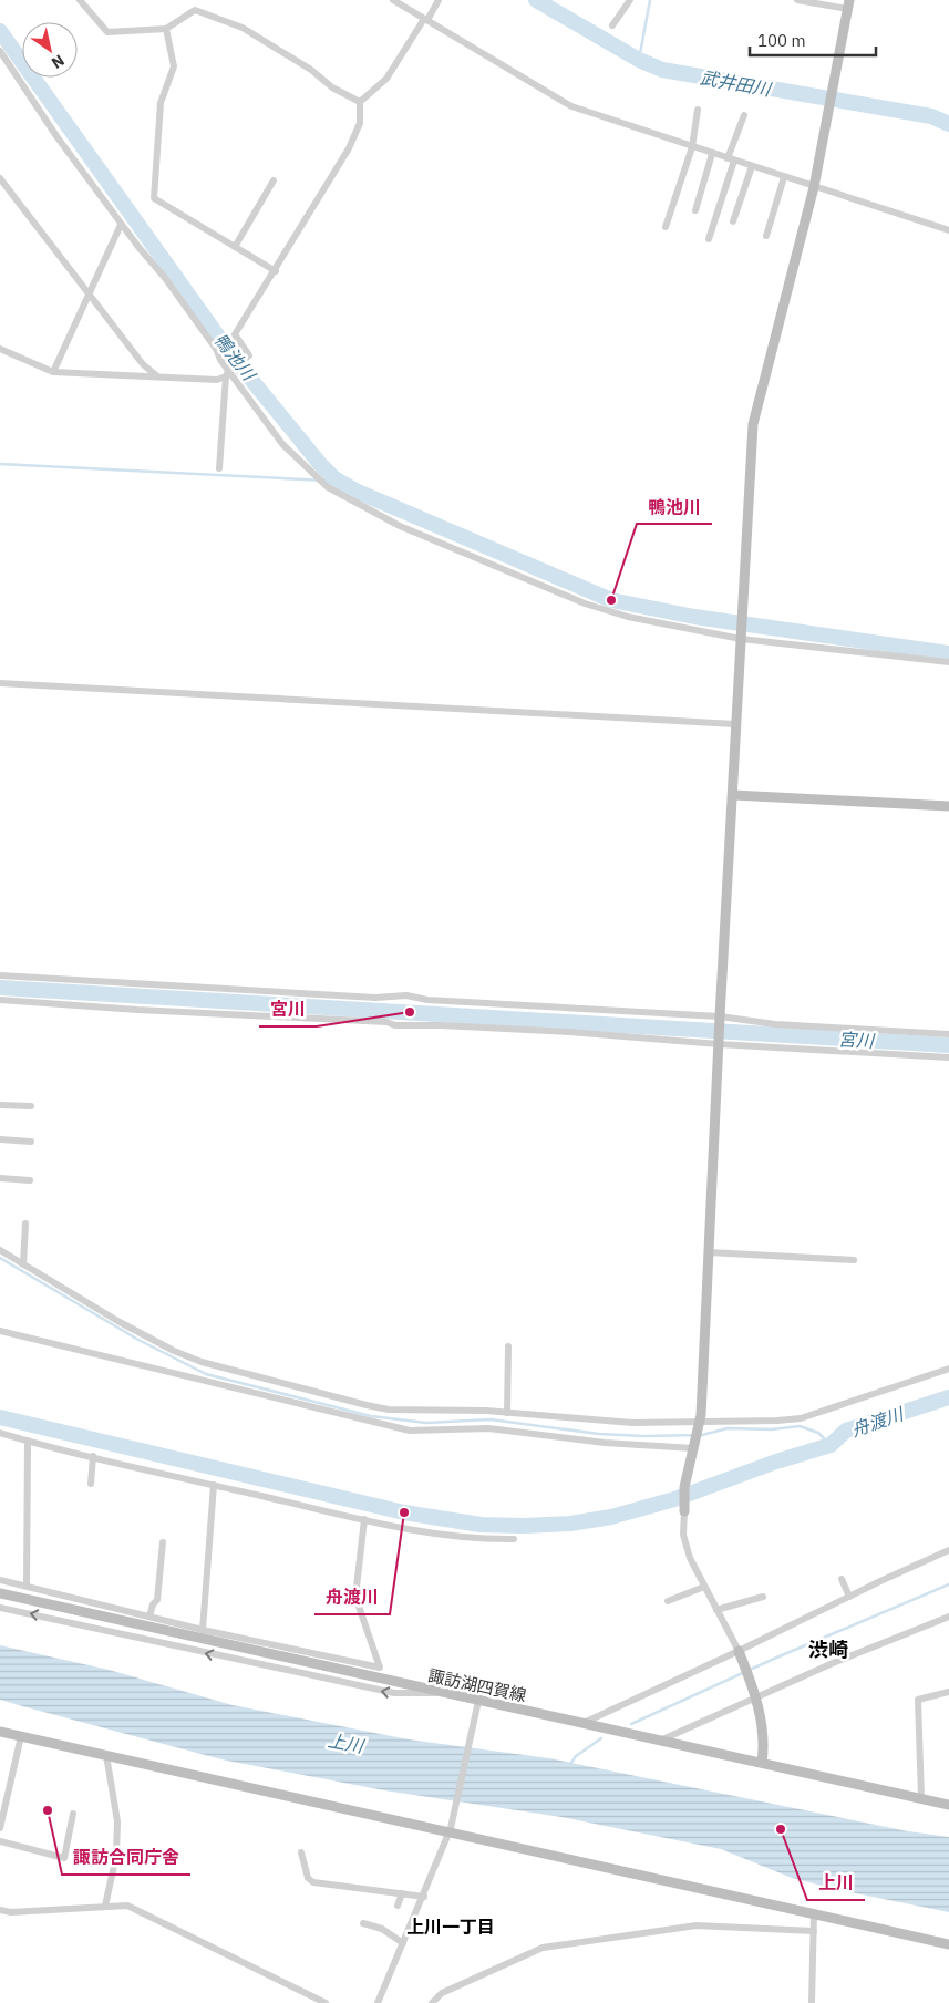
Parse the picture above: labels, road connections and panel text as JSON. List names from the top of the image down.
{
  "streets": {
    "street": ["諏訪湖四賀線"]
  },
  "districts": ["渋崎", "上川一丁目"],
  "water": [
    "武井田川",
    "鴨池川",
    "宮川",
    "舟渡川",
    "上川"
  ],
  "places": [
    "鴨池川",
    "宮川",
    "舟渡川",
    "諏訪合同庁舎",
    "上川"
  ],
  "scale_bar": "100 m",
  "north": "bottom right"
}
